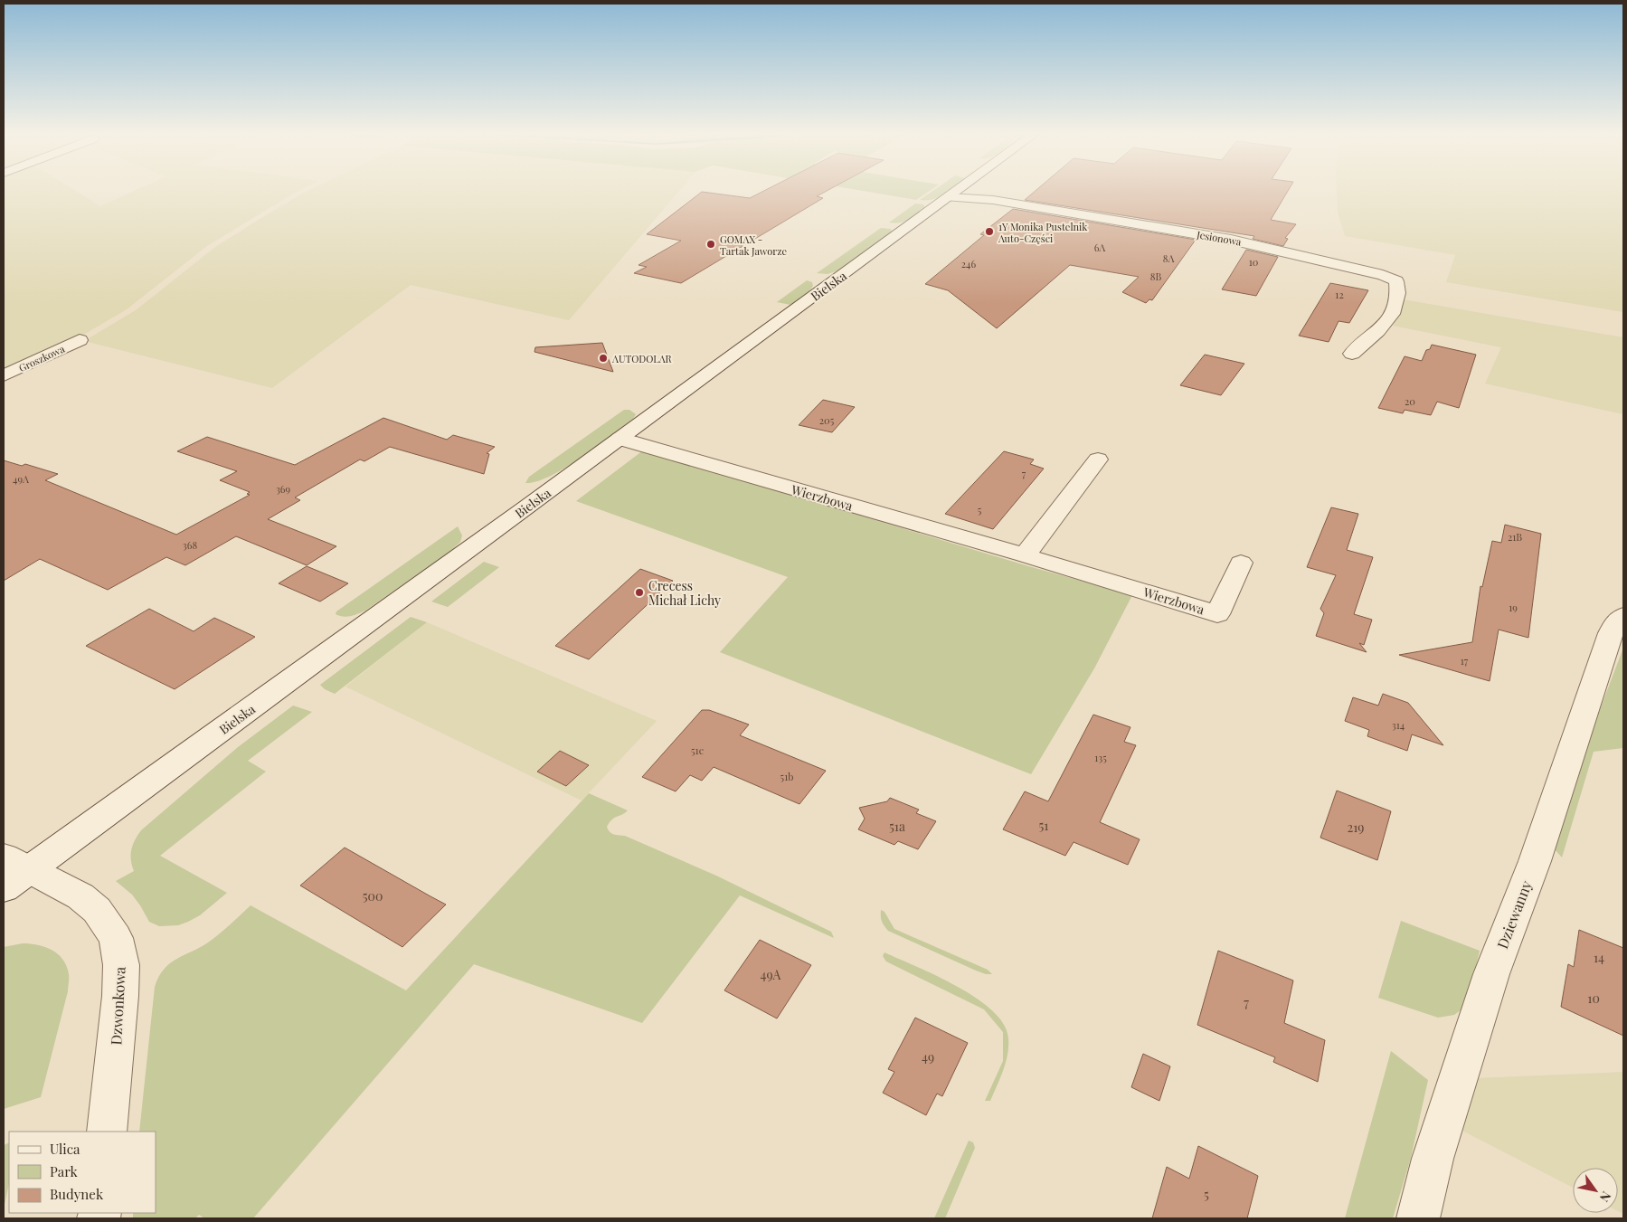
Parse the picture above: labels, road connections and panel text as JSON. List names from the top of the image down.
{
  "streets": {
    "street": [
      "Jesionowa",
      "Bielska",
      "Groszkowa",
      "Wierzbowa",
      "Dziewanny",
      "Dzwonkowa"
    ]
  },
  "crossings": [
    ["Jesionowa", "Bielska"],
    ["Bielska", "Wierzbowa"],
    ["Bielska", "Dzwonkowa"]
  ],
  "places": [
    "1Y Monika Pustelnik Auto-Części",
    "GOMAX - Tartak Jaworze",
    "AUTODOLAR",
    "Crecess Michał Lichy"
  ],
  "house_numbers": [
    "6A",
    "8A",
    "10",
    "246",
    "8B",
    "12",
    "20",
    "205",
    "7",
    "49A",
    "369",
    "5",
    "21B",
    "368",
    "19",
    "17",
    "314",
    "51c",
    "135",
    "51b",
    "51",
    "51a",
    "219",
    "500",
    "14",
    "49A",
    "10",
    "7",
    "49",
    "5"
  ],
  "legend": ["Ulica", "Park", "Budynek"],
  "north": "bottom right"
}
